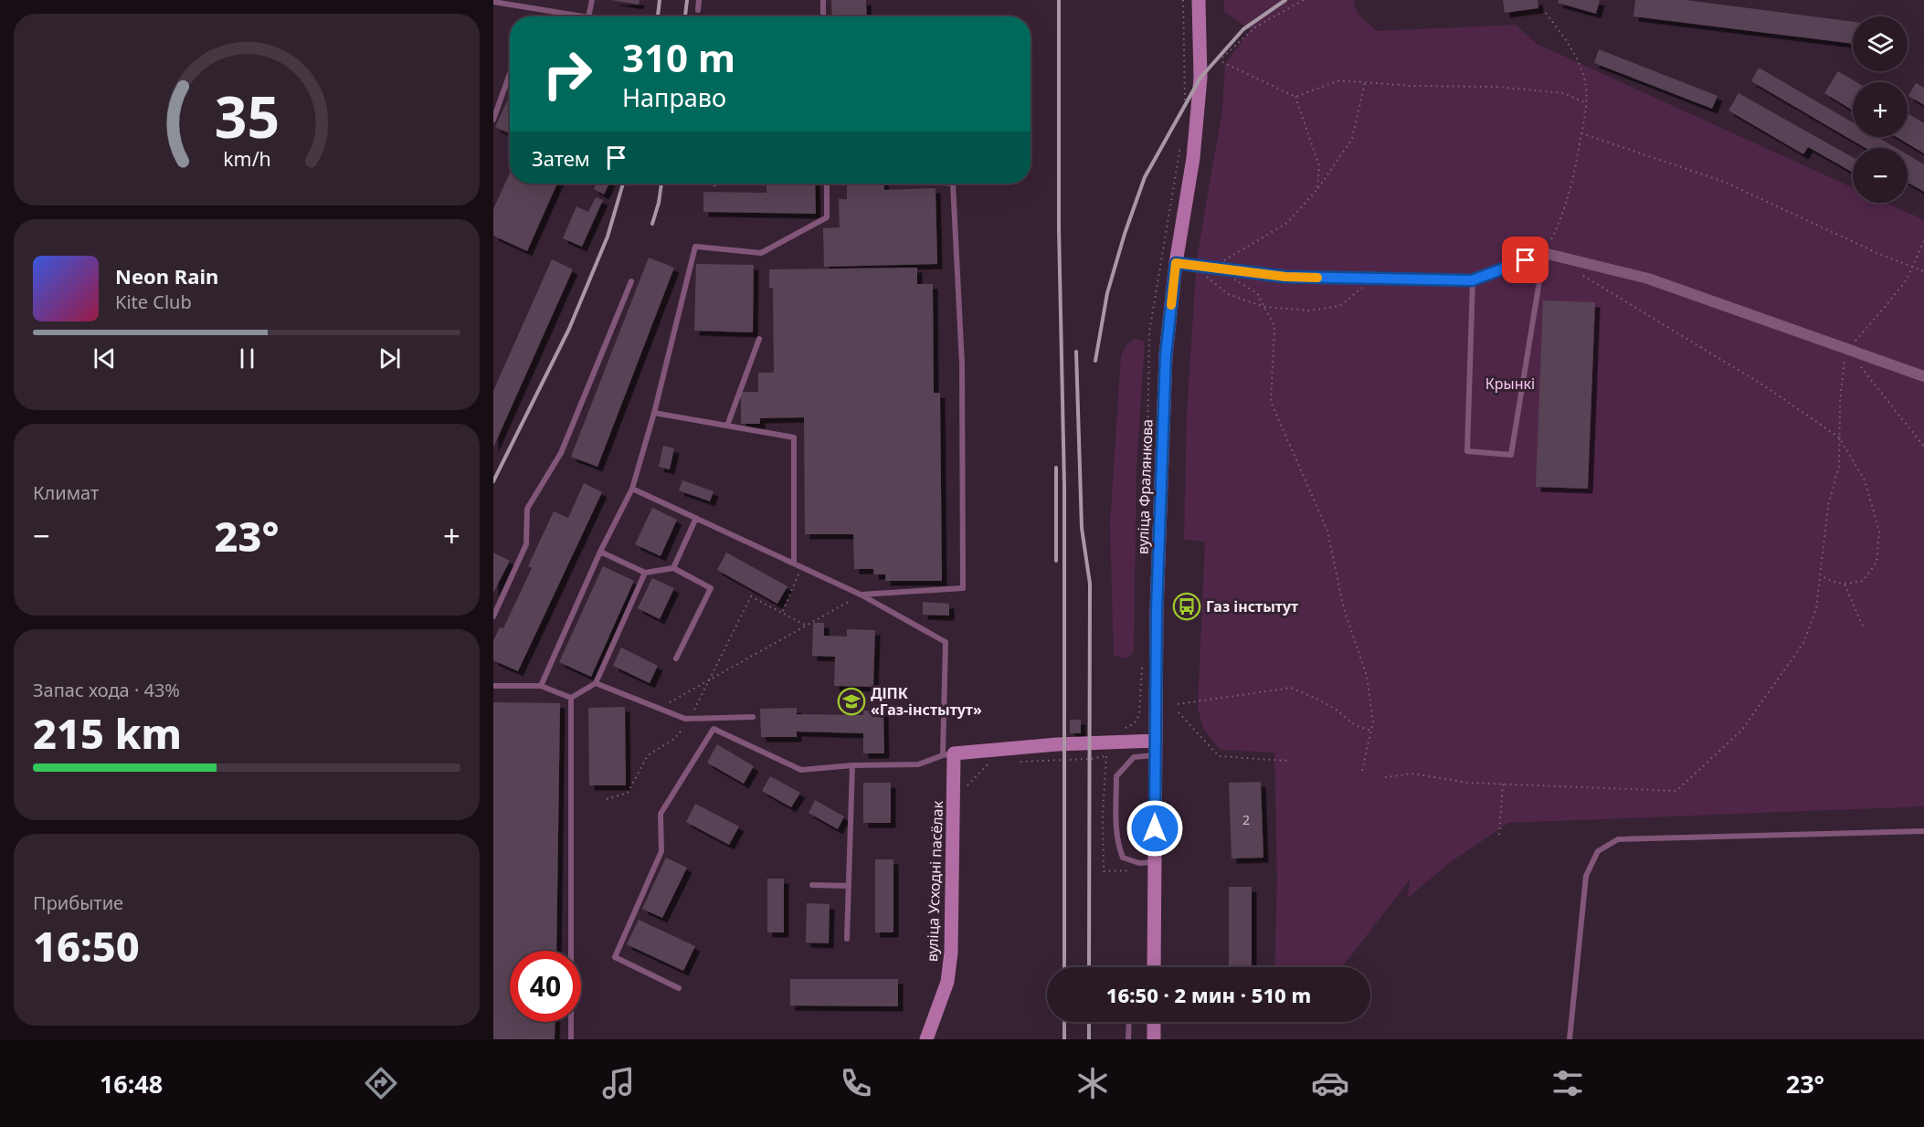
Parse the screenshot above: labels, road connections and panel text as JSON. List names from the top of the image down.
{
  "streets": {
    "main road": ["вуліца Фралянкова", "вуліца Усходні пасёлак"]
  },
  "parks": ["Крынкі"],
  "places": {
    "bus stop": ["Газ інстытут"],
    "school or university": ["ДІПК «Газ-інстытут»"]
  },
  "house_numbers": ["2"],
  "page": {
    "map_buttons": ["+", "−"],
    "turn": ["310 m", "Направо"],
    "then": "Затем",
    "song": ["Neon Rain", "Kite Club"],
    "tile": [
      "Климат",
      ["Запас хода · 43%", "215 km"],
      ["Прибытие", "16:50"]
    ],
    "heat": ["−", "23°", "+"],
    "limit": "40",
    "trip": "16:50 · 2 мин · 510 m",
    "tabs": ["16:48", "23°"],
    "gauge": ["35", "km/h"]
  }
}
